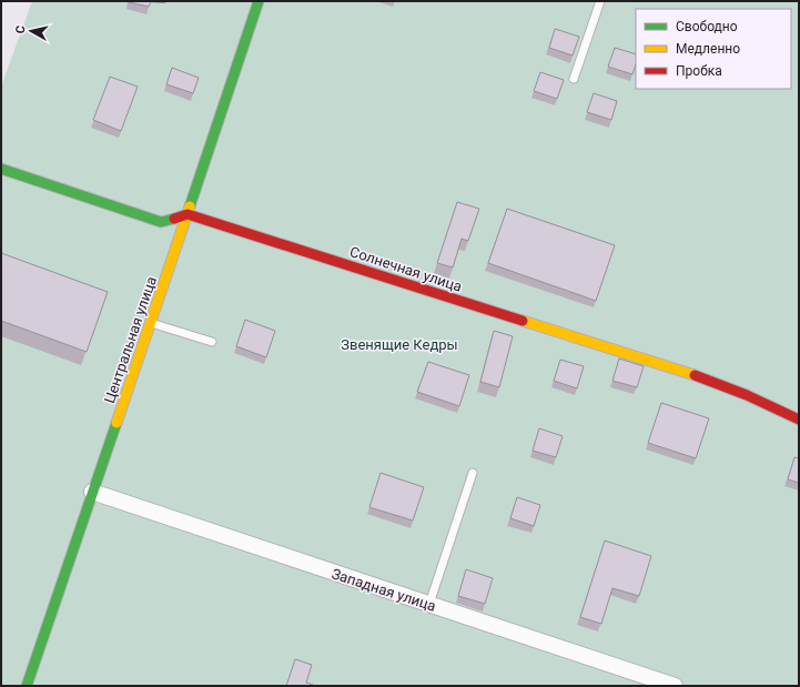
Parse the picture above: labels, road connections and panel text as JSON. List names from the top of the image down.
{
  "streets": {
    "street": ["Солнечная улица", "Центральная улица", "Западная улица"]
  },
  "crossings": [
    ["Солнечная улица", "Центральная улица"],
    ["Центральная улица", "Западная улица"]
  ],
  "parks": ["Звенящие Кедры"],
  "legend": ["Свободно", "Медленно", "Пробка"],
  "north": "left"
}
